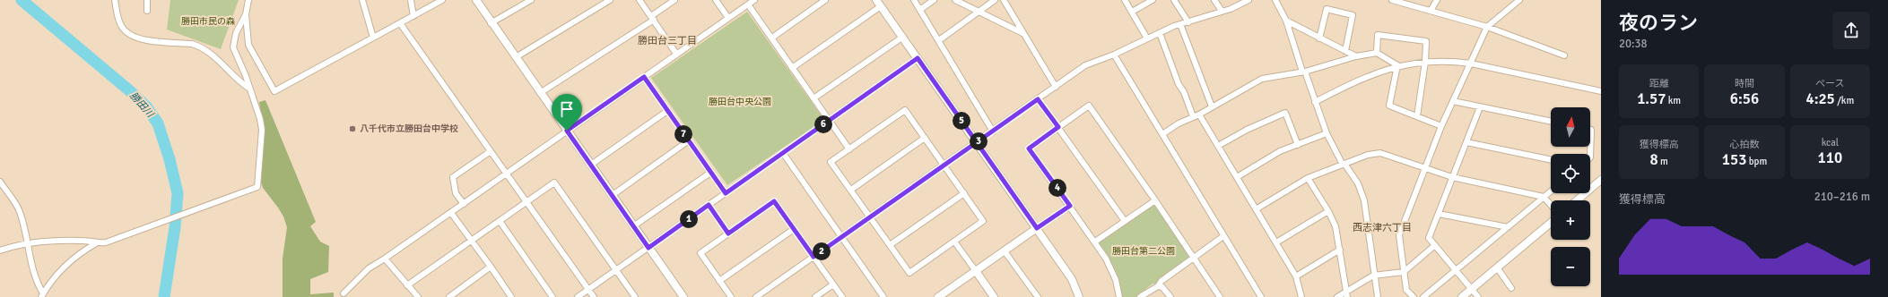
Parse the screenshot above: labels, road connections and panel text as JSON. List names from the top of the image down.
{
  "districts": ["勝田台三丁目", "西志津六丁目"],
  "water": ["勝田川"],
  "parks": ["勝田市民の森", "勝田台中央公園", "勝田台第二公園"],
  "places": ["八千代市立勝田台中学校"],
  "north": "top",
  "page": {
    "heading": ["夜のラン", "20:38"],
    "stats": [
      ["距離", "1.57 km"],
      ["時間", "6:56"],
      ["ペース", "4:25 /km"],
      ["獲得標高", "8 m"],
      ["心拍数", "153 bpm"],
      ["kcal", "110"]
    ],
    "map_buttons": ["+", "−"],
    "pins": [
      "5",
      "6",
      "7",
      "3",
      "4",
      "1",
      "2"
    ],
    "chart": ["獲得標高", "210–216 m"]
  }
}
